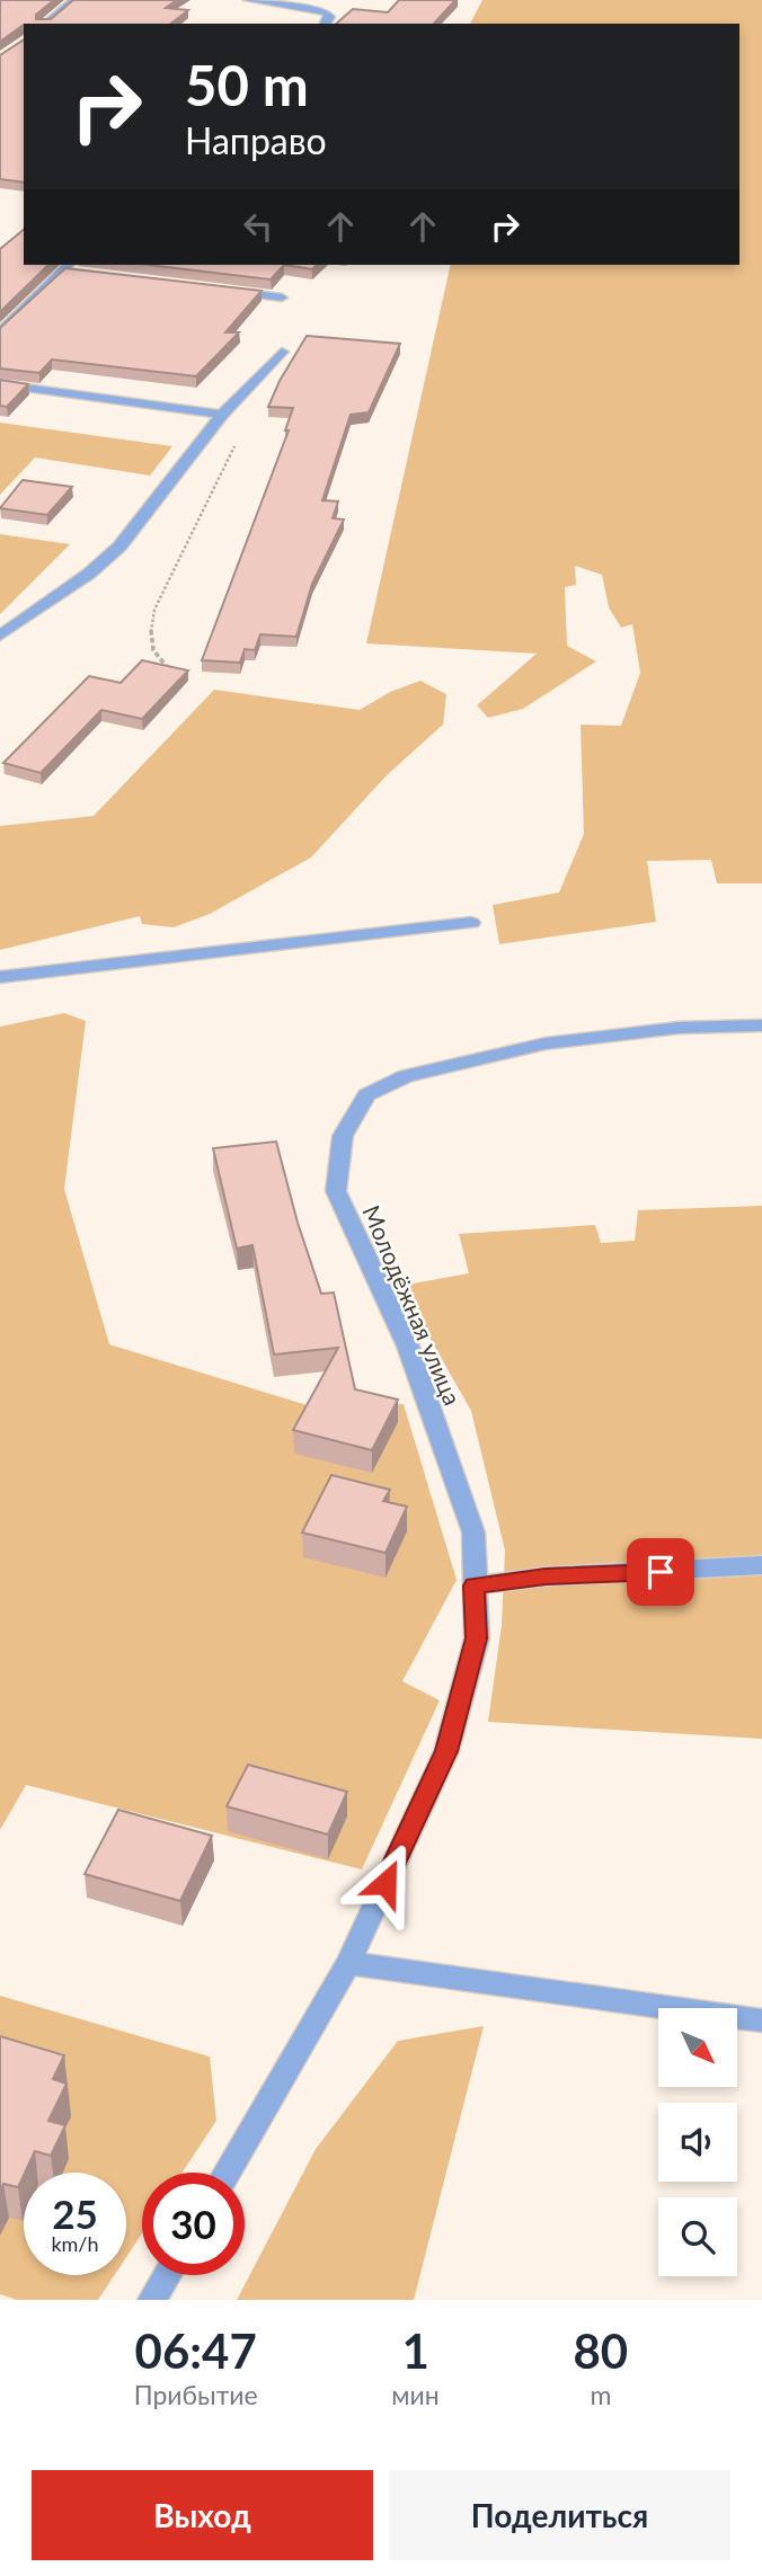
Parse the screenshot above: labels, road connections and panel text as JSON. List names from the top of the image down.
{
  "streets": {
    "street": ["Молодёжная улица"]
  },
  "north": "bottom right",
  "page": {
    "turn": ["50 m", "Направо"],
    "speed": "25 km/h",
    "limit": "30",
    "eta": [
      "06:47",
      "Прибытие",
      "1",
      "мин",
      "80",
      "m"
    ],
    "buttons": ["Выход", "Поделиться"]
  }
}
